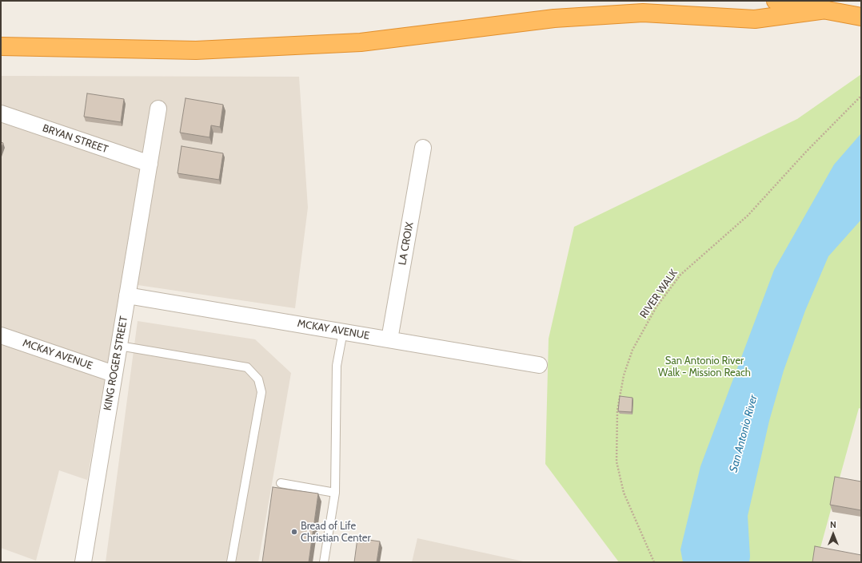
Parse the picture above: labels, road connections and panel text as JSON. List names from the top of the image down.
{
  "streets": {
    "street": [
      "BRYAN STREET",
      "LA CROIX",
      "MCKAY AVENUE",
      "KING ROGER STREET"
    ],
    "path": ["RIVER WALK"]
  },
  "crossings": [
    ["BRYAN STREET", "KING ROGER STREET"],
    ["LA CROIX", "MCKAY AVENUE"],
    ["MCKAY AVENUE", "KING ROGER STREET"]
  ],
  "water": ["San Antonio River"],
  "parks": ["San Antonio River Walk - Mission Reach"],
  "places": ["Bread of Life Christian Center"],
  "north": "top"
}
